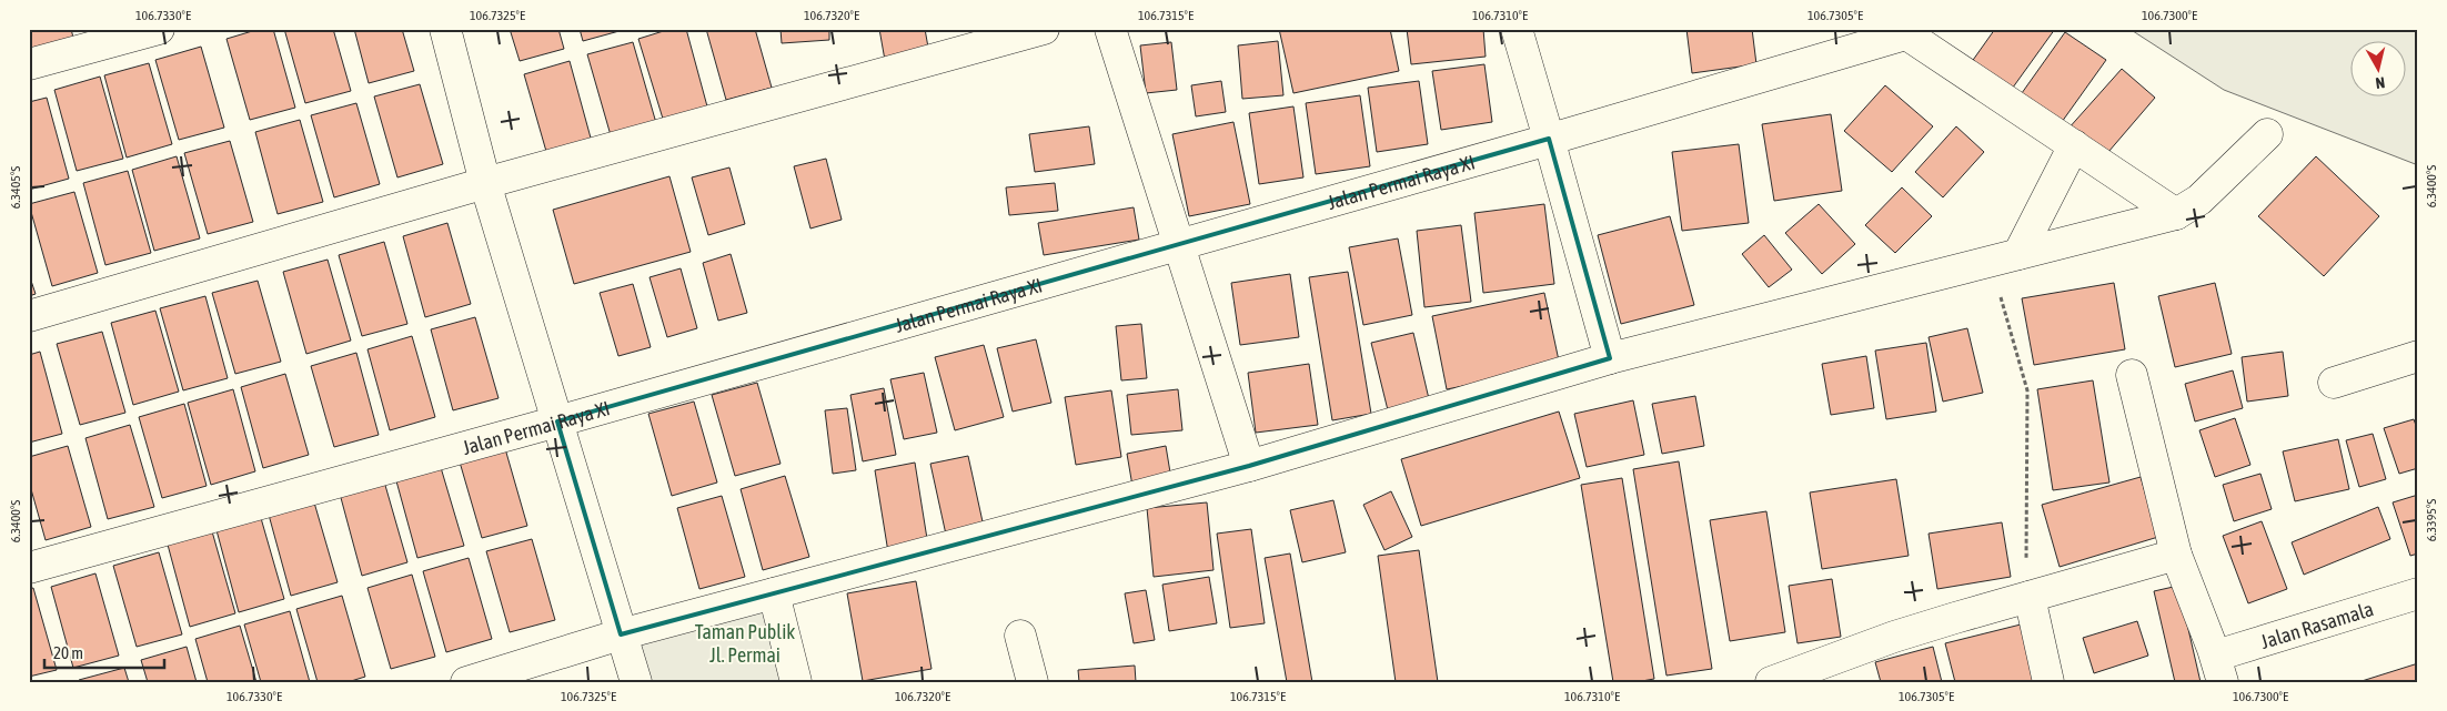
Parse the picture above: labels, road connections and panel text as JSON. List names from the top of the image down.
{
  "streets": {
    "street": ["Jalan Permai Raya XI", "Jalan Rasamala"]
  },
  "parks": ["Taman Publik Jl. Permai"],
  "scale_bar": "20 m",
  "north": "bottom",
  "coordinates": [
    "106.7330°E",
    "106.7325°E",
    "106.7320°E",
    "106.7315°E",
    "106.7310°E",
    "106.7305°E",
    "106.7300°E",
    "6.3400°S",
    "6.3405°S",
    "6.3395°S"
  ]
}
